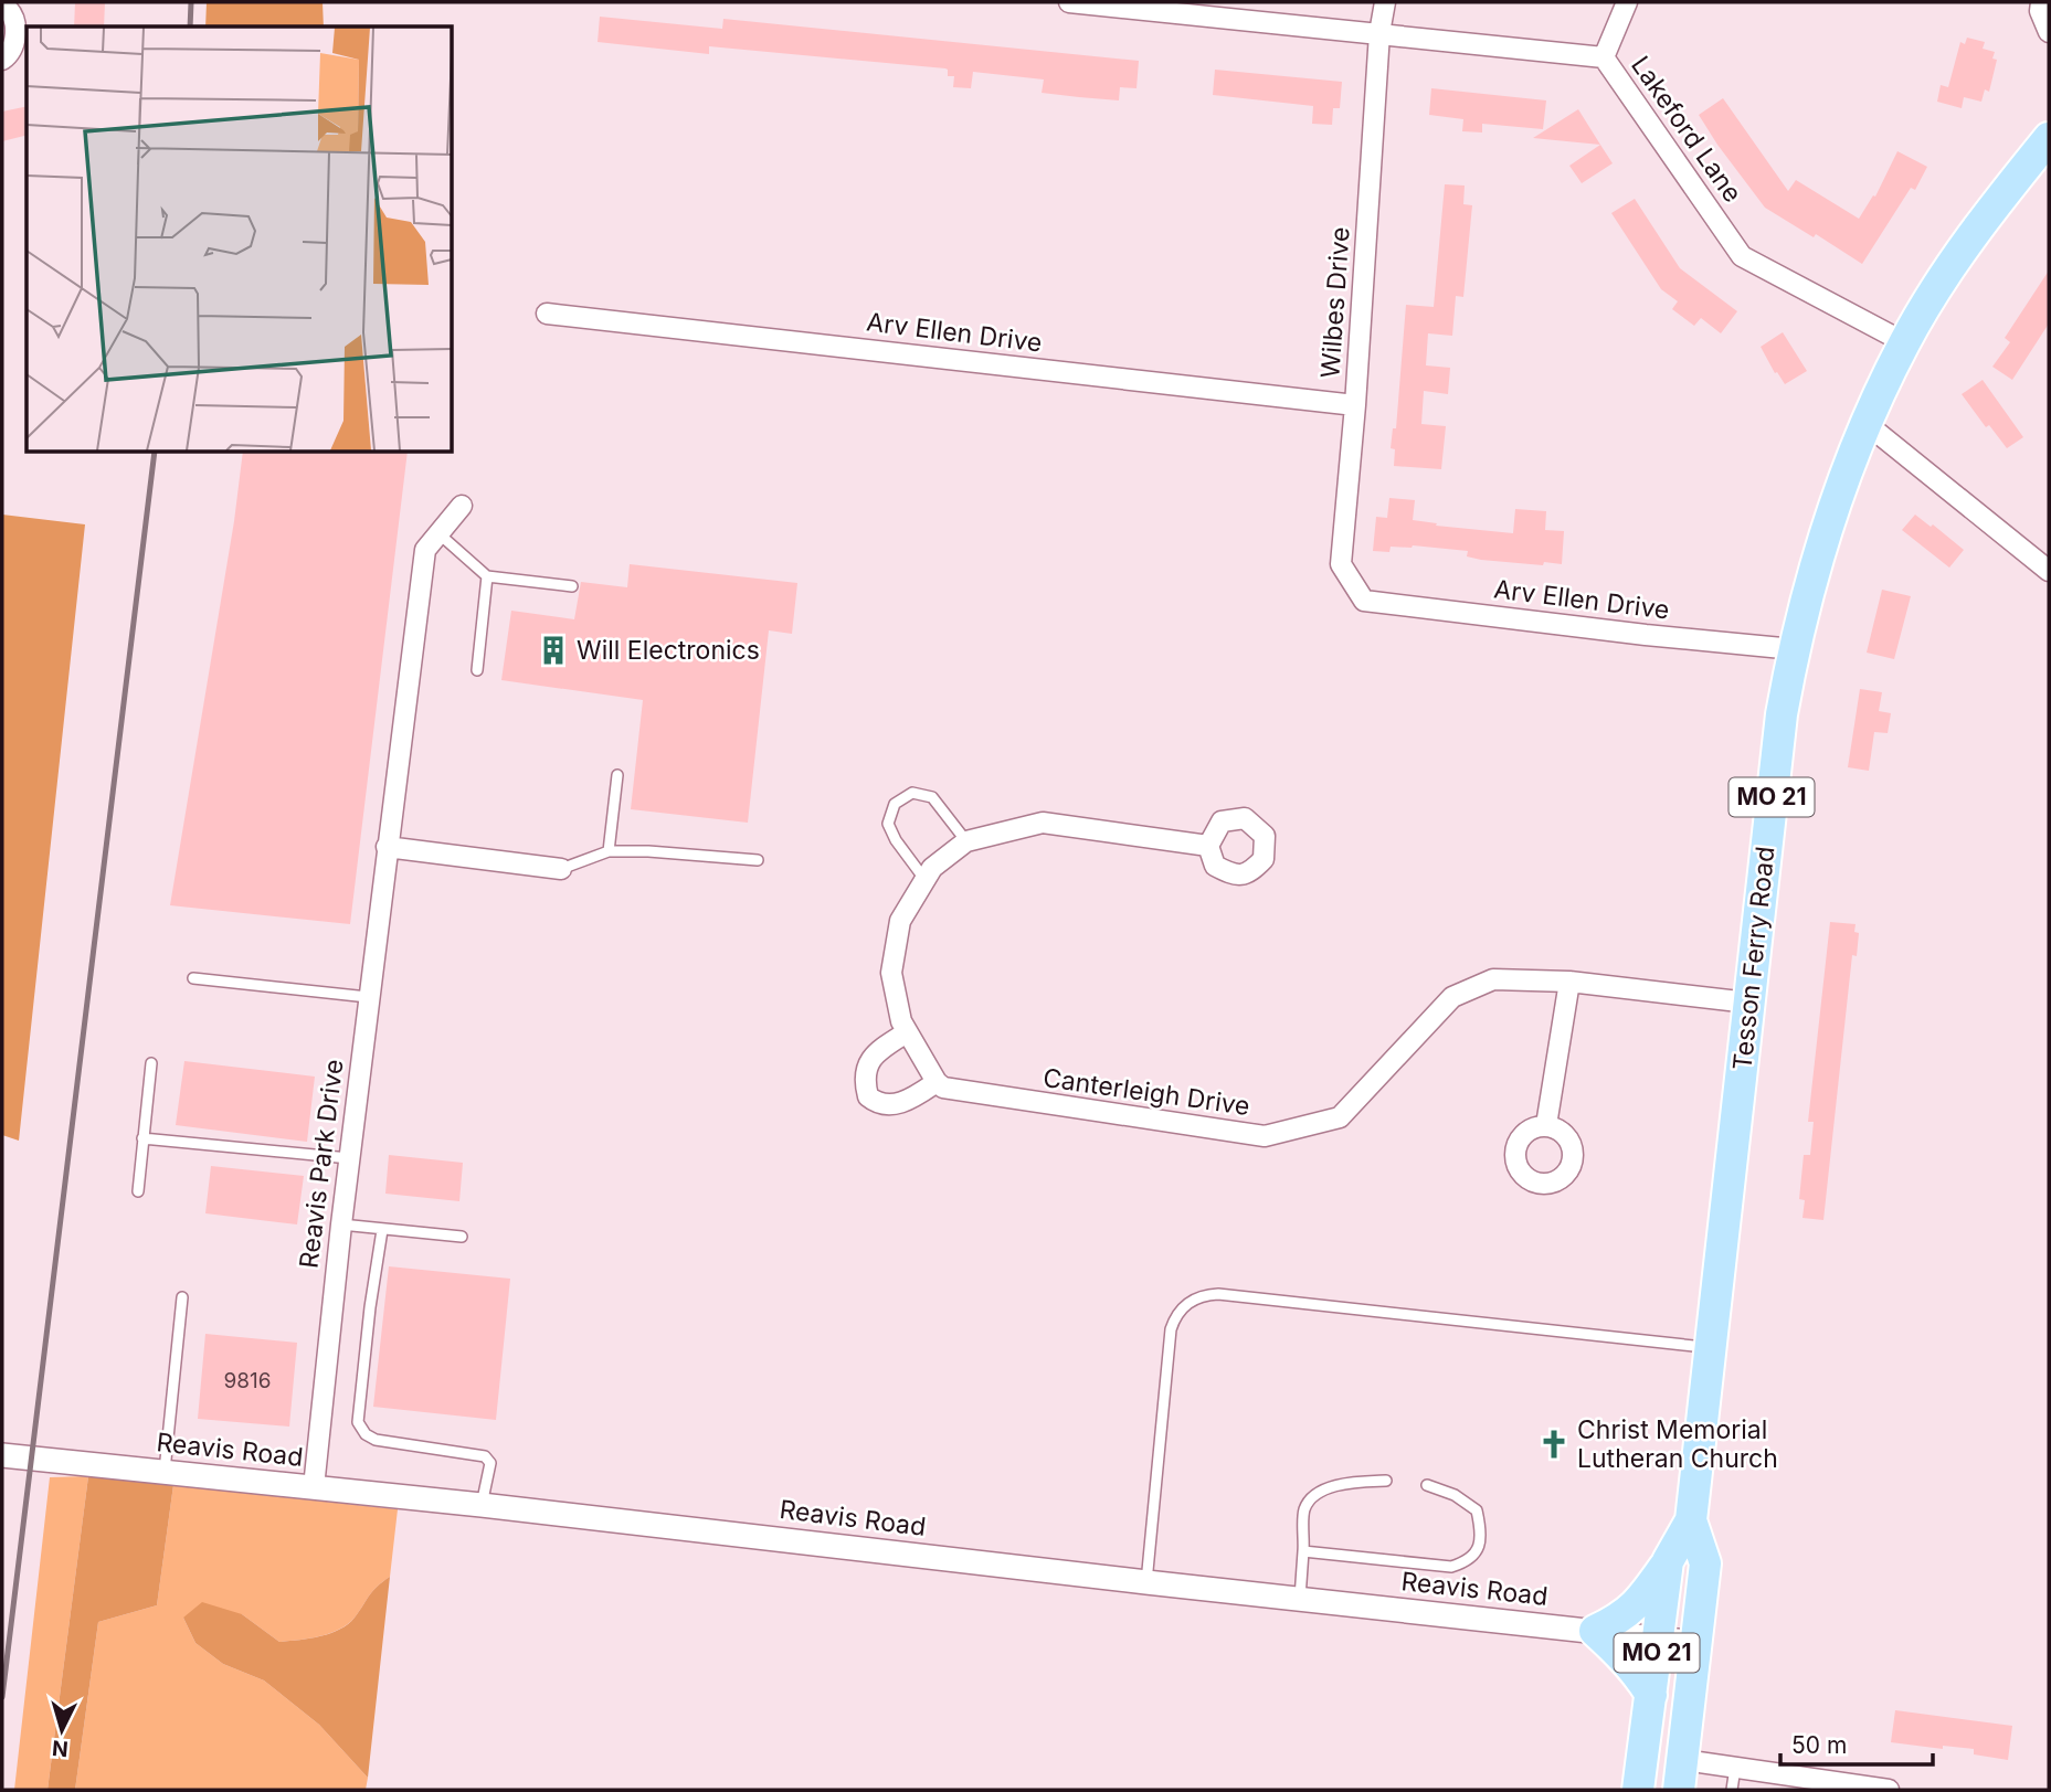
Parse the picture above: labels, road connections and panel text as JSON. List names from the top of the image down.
{
  "streets": {
    "main road": ["MO 21", "Tesson Ferry Road"],
    "street": [
      "Lakeford Lane",
      "Wilbes Drive",
      "Arv Ellen Drive",
      "Canterleigh Drive",
      "Reavis Park Drive",
      "Reavis Road"
    ]
  },
  "crossings": [
    ["Lakeford Lane", "Wilbes Drive"],
    ["Lakeford Lane", "Tesson Ferry Road"],
    ["Wilbes Drive", "Arv Ellen Drive"],
    ["Arv Ellen Drive", "Tesson Ferry Road"],
    ["Tesson Ferry Road", "Canterleigh Drive"],
    ["Tesson Ferry Road", "Reavis Road"],
    ["Reavis Park Drive", "Reavis Road"]
  ],
  "places": {
    "building": ["Will Electronics"],
    "church": ["Christ Memorial Lutheran Church"]
  },
  "house_numbers": ["9816"],
  "scale_bar": "50 m",
  "north": "bottom"
}
